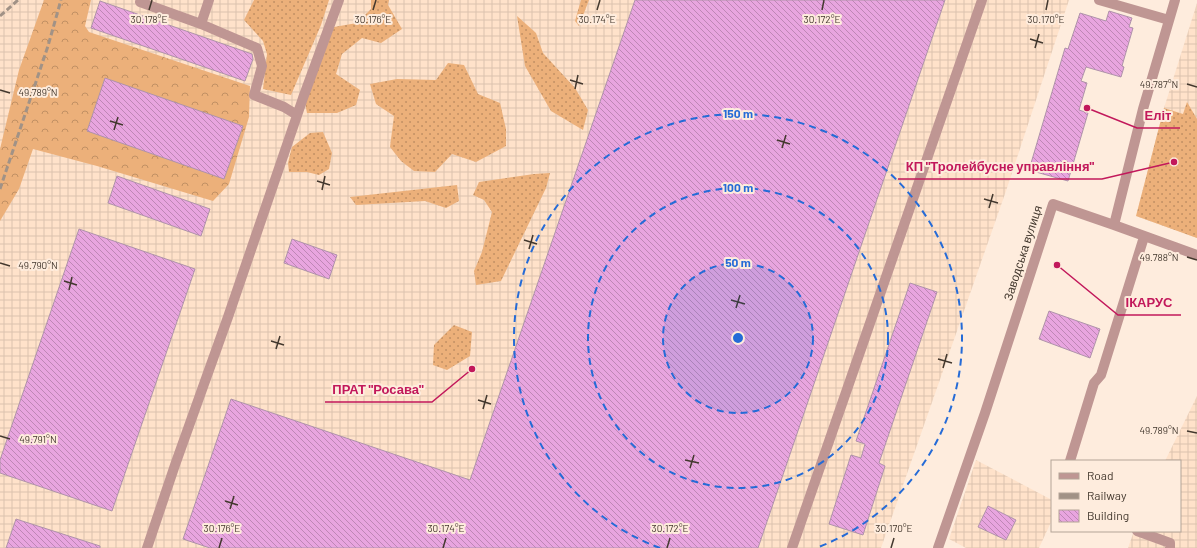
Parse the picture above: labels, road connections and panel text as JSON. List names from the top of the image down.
{
  "streets": {
    "street": ["Заводська вулиця"]
  },
  "places": [
    "Еліт",
    "КП \"Тролейбусне управління\"",
    "ІКАРУС",
    "ПРАТ \"Росава\""
  ],
  "legend": ["Road", "Railway", "Building"],
  "coordinates": [
    "30.178°E",
    "30.176°E",
    "30.174°E",
    "30.172°E",
    "30.170°E",
    "49.787°N",
    "49.789°N",
    "49.788°N",
    "49.790°N",
    "49.791°N"
  ],
  "rings": ["150 m", "100 m", "50 m"]
}
